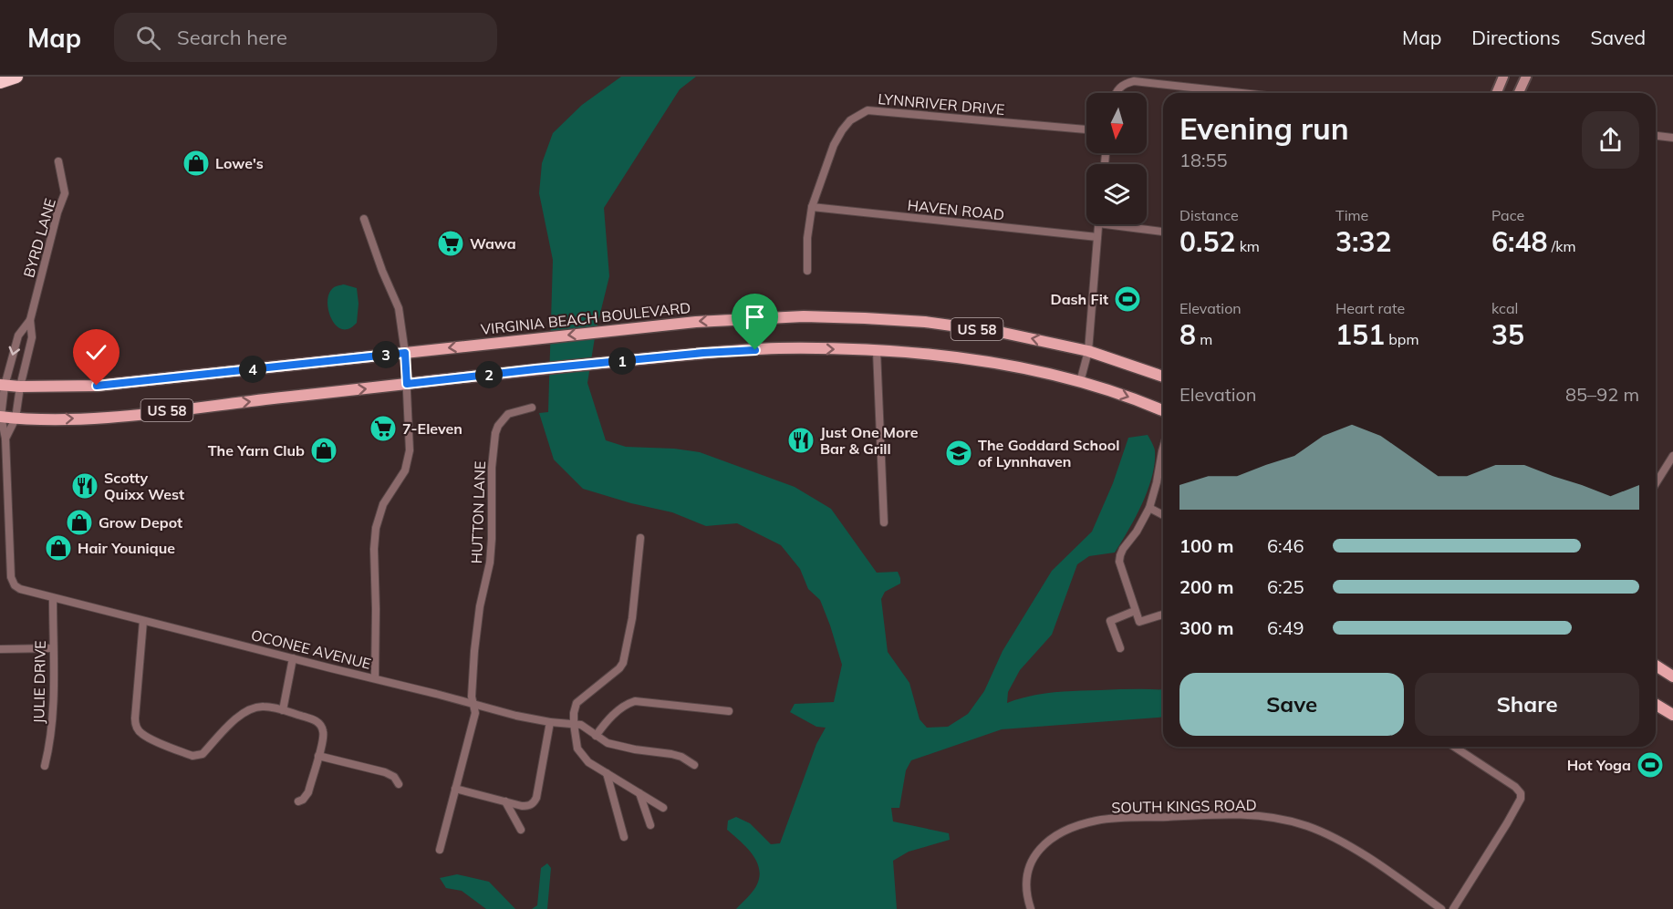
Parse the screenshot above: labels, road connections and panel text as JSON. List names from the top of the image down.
{
  "streets": {
    "main road": ["VIRGINIA BEACH BOULEVARD", "US 58"],
    "street": [
      "LYNNRIVER DRIVE",
      "HAVEN ROAD",
      "BYRD LANE",
      "HUTTON LANE",
      "OCONEE AVENUE",
      "JULIE DRIVE",
      "SOUTH KINGS ROAD"
    ]
  },
  "crossings": [
    ["LYNNRIVER DRIVE", "HAVEN ROAD"],
    ["BYRD LANE", "VIRGINIA BEACH BOULEVARD"],
    ["BYRD LANE", "US 58"],
    ["BYRD LANE", "OCONEE AVENUE"],
    ["HUTTON LANE", "OCONEE AVENUE"],
    ["OCONEE AVENUE", "JULIE DRIVE"]
  ],
  "places": {
    "shop": [
      "Lowe's",
      "The Yarn Club",
      "Grow Depot",
      "Hair Younique"
    ],
    "supermarket": ["Wawa", "7-Eleven"],
    "sports": ["Dash Fit", "Hot Yoga"],
    "restaurant": ["Just One More Bar & Grill", "Scotty Quixx West"],
    "school or university": ["The Goddard School of Lynnhaven"]
  },
  "north": "bottom",
  "page": {
    "header": "Map",
    "search": "Search here",
    "nav": ["Map", "Directions", "Saved"],
    "heading": ["Evening run", "18:55"],
    "stats": [
      ["Distance", "0.52 km"],
      ["Time", "3:32"],
      ["Pace", "6:48 /km"],
      ["Elevation", "8 m"],
      ["Heart rate", "151 bpm"],
      ["kcal", "35"]
    ],
    "pins": [
      "3",
      "1",
      "4",
      "2"
    ],
    "chart": ["Elevation", "85–92 m"],
    "list": [
      {
        "name": "100 m",
        "note": "6:46"
      },
      {
        "name": "200 m",
        "note": "6:25"
      },
      {
        "name": "300 m",
        "note": "6:49"
      }
    ],
    "buttons": ["Save", "Share"]
  }
}
